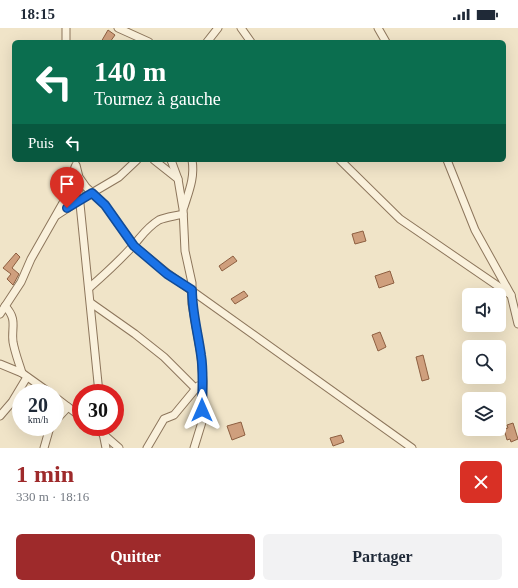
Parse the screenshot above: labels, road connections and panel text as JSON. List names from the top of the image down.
{
  "page": {
    "status": "18:15",
    "turn": ["140 m", "Tournez à gauche"],
    "then": "Puis",
    "speed": "20 km/h",
    "limit": "30",
    "heading": ["1 min", "330 m · 18:16"],
    "buttons": ["Quitter", "Partager"]
  }
}
